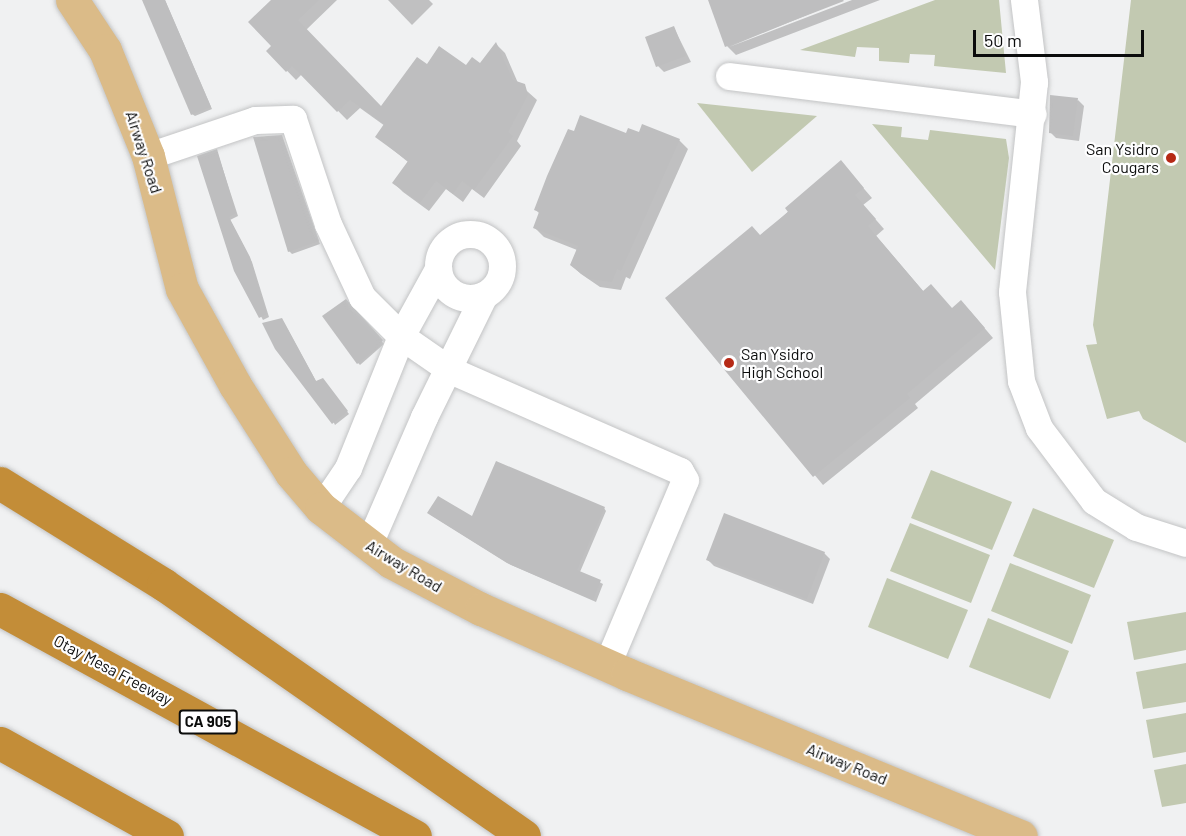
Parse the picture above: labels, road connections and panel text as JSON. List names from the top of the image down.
{
  "streets": {
    "highway": ["Otay Mesa Freeway", "CA 905"],
    "main road": ["Airway Road"]
  },
  "places": ["San Ysidro Cougars", "San Ysidro High School"],
  "scale_bar": "50 m"
}
